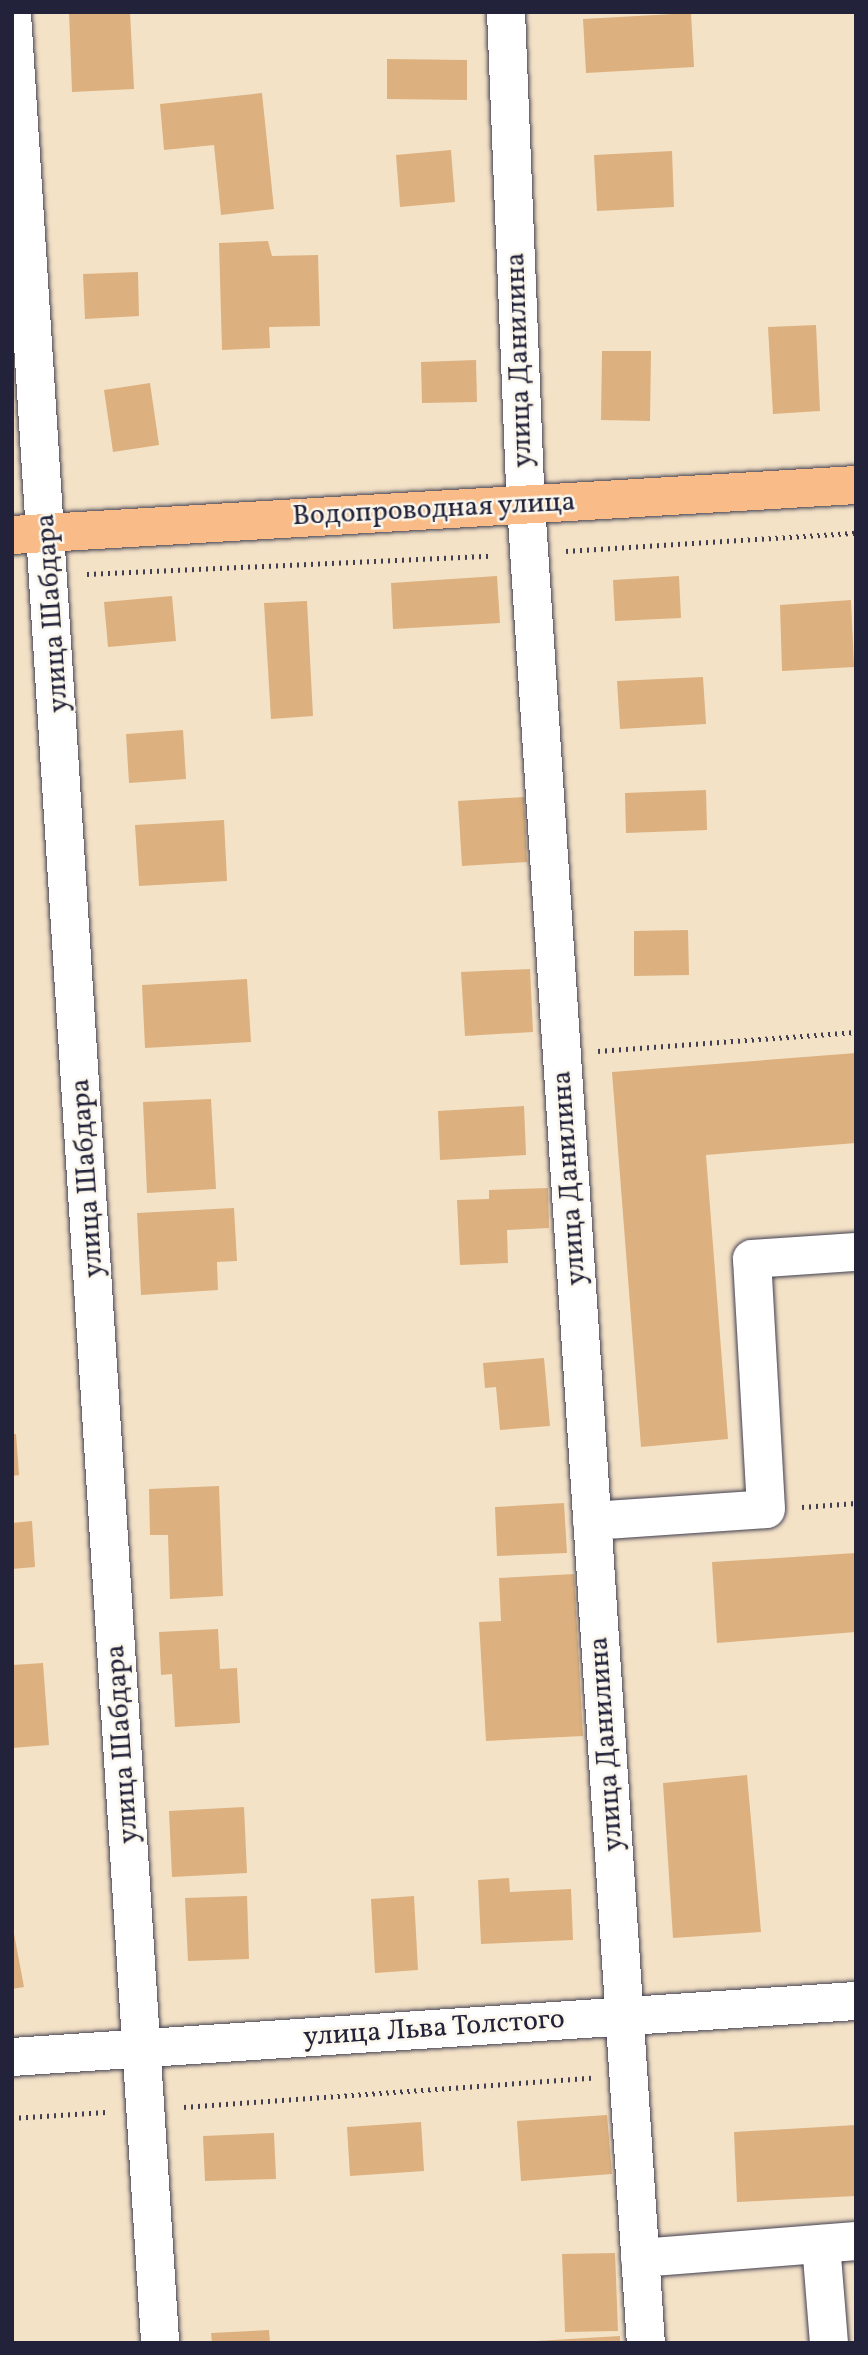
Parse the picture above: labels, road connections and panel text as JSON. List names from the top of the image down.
{
  "streets": {
    "main road": ["Водопроводная улица"],
    "street": ["улица Данилина", "улица Шабдара", "улица Льва Толстого"]
  },
  "crossings": [
    ["улица Данилина", "Водопроводная улица"],
    ["улица Данилина", "улица Льва Толстого"],
    ["Водопроводная улица", "улица Шабдара"],
    ["улица Шабдара", "улица Льва Толстого"]
  ]
}
